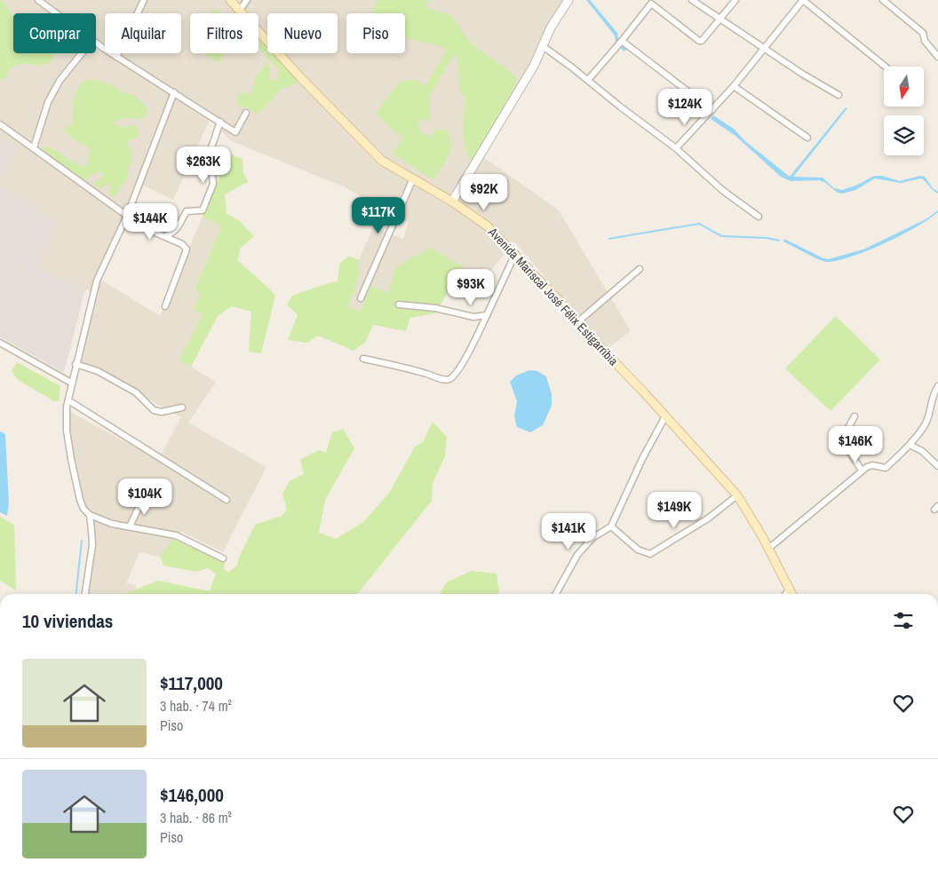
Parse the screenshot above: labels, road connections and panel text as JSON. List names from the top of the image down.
{
  "streets": {
    "main road": ["Avenida Mariscal José Félix Estigarribia"]
  },
  "north": "bottom",
  "page": {
    "chip": [
      "Comprar",
      "Alquilar",
      "Filtros",
      "Nuevo",
      "Piso"
    ],
    "price": [
      "$124K",
      "$263K",
      "$92K",
      "$117K",
      "$144K",
      "$93K",
      "$146K",
      "$104K",
      "$149K",
      "$141K"
    ],
    "heading": "10 viviendas",
    "list": [
      {
        "name": "$117,000",
        "note": "3 hab. · 74 m² · Piso"
      },
      {
        "name": "$146,000",
        "note": "3 hab. · 86 m² · Piso"
      }
    ]
  }
}
